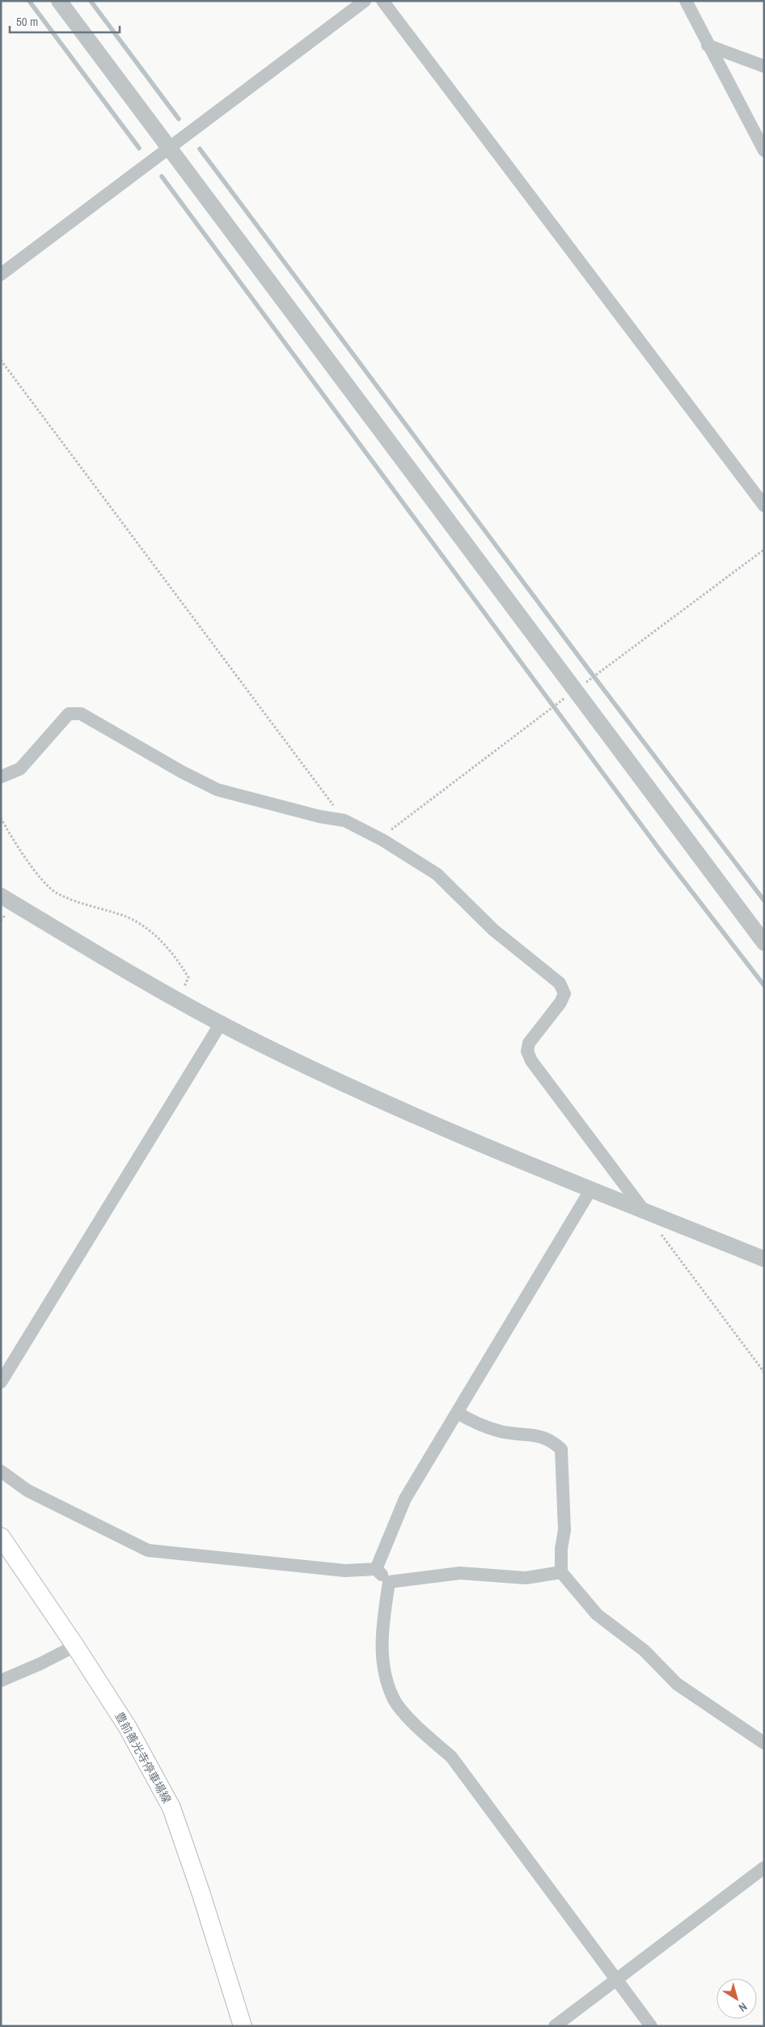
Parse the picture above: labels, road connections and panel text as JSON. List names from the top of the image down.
{
  "streets": {
    "main road": ["豊前善光寺停車場線"]
  },
  "scale_bar": "50 m",
  "north": "bottom right"
}
